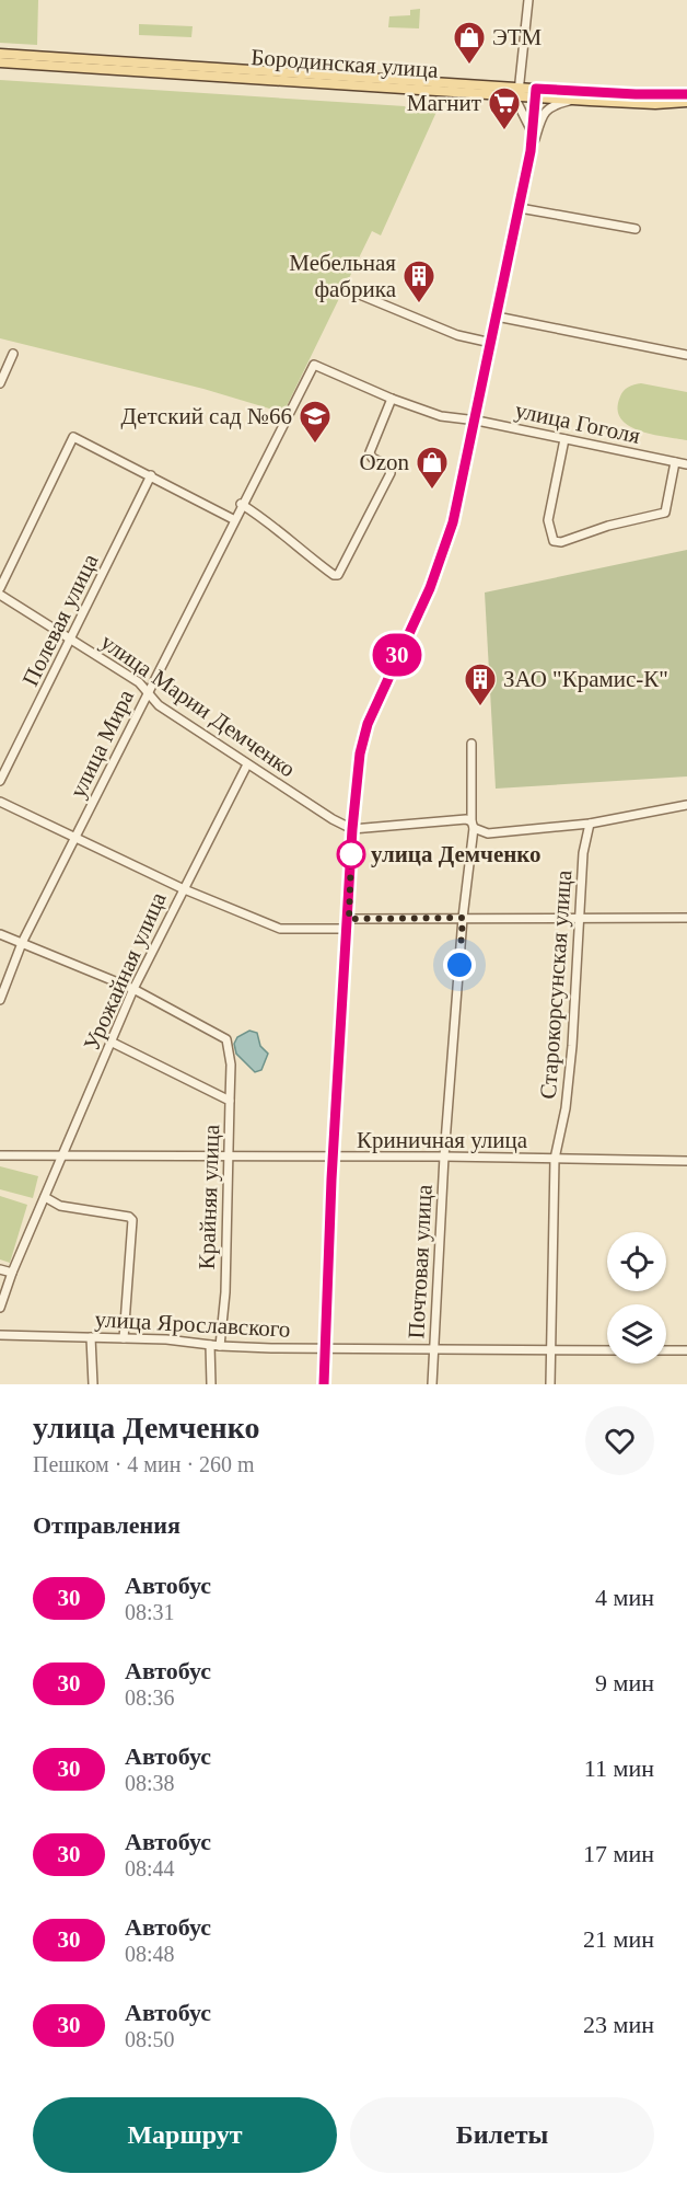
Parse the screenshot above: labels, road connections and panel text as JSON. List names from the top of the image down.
{
  "streets": {
    "main road": ["Бородинская улица"],
    "street": [
      "улица Гоголя",
      "Полевая улица",
      "улица Марии Демченко",
      "улица Мира",
      "Урожайная улица",
      "Старокорсунская улица",
      "Криничная улица",
      "Крайняя улица",
      "Почтовая улица",
      "улица Ярославского"
    ]
  },
  "crossings": [
    ["улица Гоголя", "улица Мира"],
    ["Полевая улица", "улица Марии Демченко"],
    ["улица Марии Демченко", "улица Мира"],
    ["улица Марии Демченко", "Урожайная улица"],
    ["Урожайная улица", "Криничная улица"],
    ["Урожайная улица", "Крайняя улица"],
    ["Старокорсунская улица", "Криничная улица"],
    ["Старокорсунская улица", "улица Ярославского"],
    ["Криничная улица", "Крайняя улица"],
    ["Криничная улица", "Почтовая улица"],
    ["Крайняя улица", "улица Ярославского"],
    ["Почтовая улица", "улица Ярославского"]
  ],
  "places": {
    "shop": ["ЭТМ", "Ozon"],
    "supermarket": ["Магнит"],
    "building": ["Мебельная фабрика", "ЗАО \"Крамис-К\""],
    "school or university": ["Детский сад №66"],
    "other": ["улица Демченко"]
  },
  "lines": ["bus line 30"],
  "page": {
    "on_map": "30",
    "heading": [
      ["улица Демченко", "Пешком · 4 мин · 260 m"],
      "Отправления"
    ],
    "list": [
      {
        "mark": "30",
        "name": "Автобус",
        "note": "08:31",
        "value": "4 мин"
      },
      {
        "mark": "30",
        "name": "Автобус",
        "note": "08:36",
        "value": "9 мин"
      },
      {
        "mark": "30",
        "name": "Автобус",
        "note": "08:38",
        "value": "11 мин"
      },
      {
        "mark": "30",
        "name": "Автобус",
        "note": "08:44",
        "value": "17 мин"
      },
      {
        "mark": "30",
        "name": "Автобус",
        "note": "08:48",
        "value": "21 мин"
      },
      {
        "mark": "30",
        "name": "Автобус",
        "note": "08:50",
        "value": "23 мин"
      }
    ],
    "buttons": ["Маршрут", "Билеты"]
  }
}
